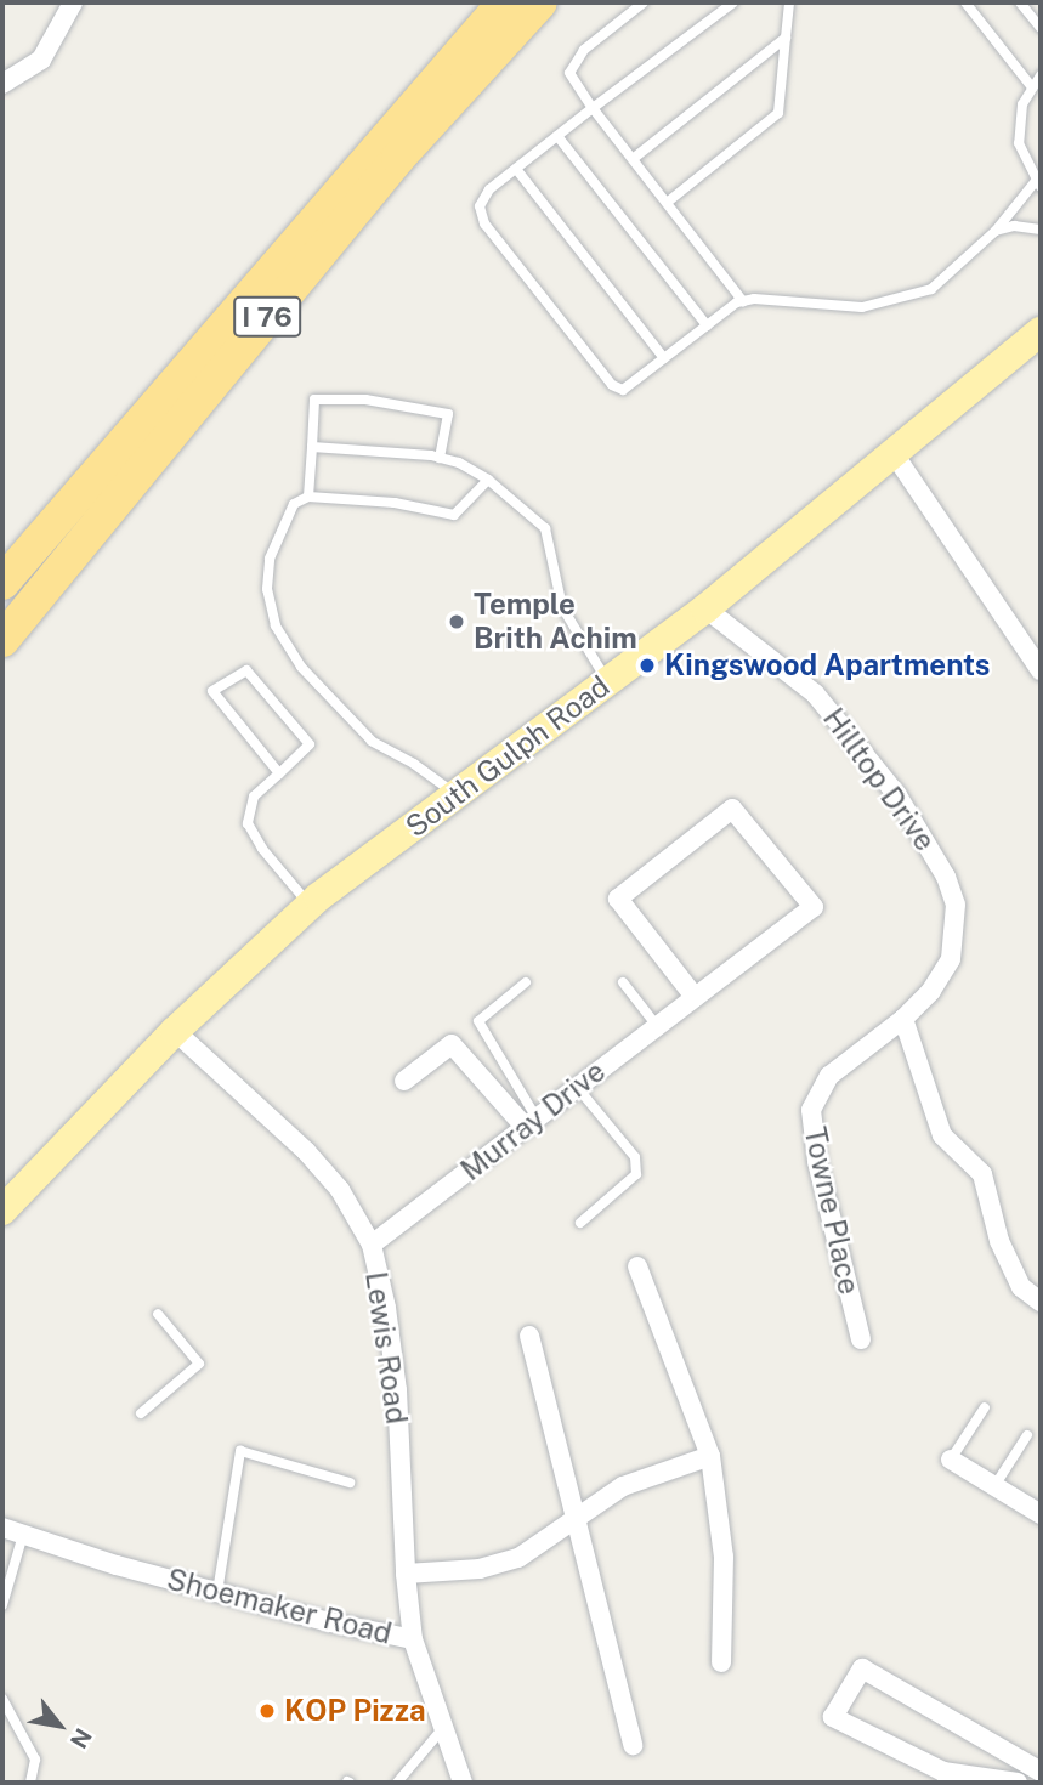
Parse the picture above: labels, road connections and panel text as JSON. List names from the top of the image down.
{
  "streets": {
    "highway": ["I 76"],
    "main road": ["South Gulph Road"],
    "street": [
      "Hilltop Drive",
      "Murray Drive",
      "Towne Place",
      "Lewis Road",
      "Shoemaker Road"
    ]
  },
  "crossings": [
    ["South Gulph Road", "Hilltop Drive"],
    ["South Gulph Road", "Lewis Road"],
    ["Hilltop Drive", "Towne Place"],
    ["Murray Drive", "Lewis Road"],
    ["Lewis Road", "Shoemaker Road"]
  ],
  "places": ["Temple Brith Achim", "Kingswood Apartments", "KOP Pizza"],
  "north": "bottom right"
}
